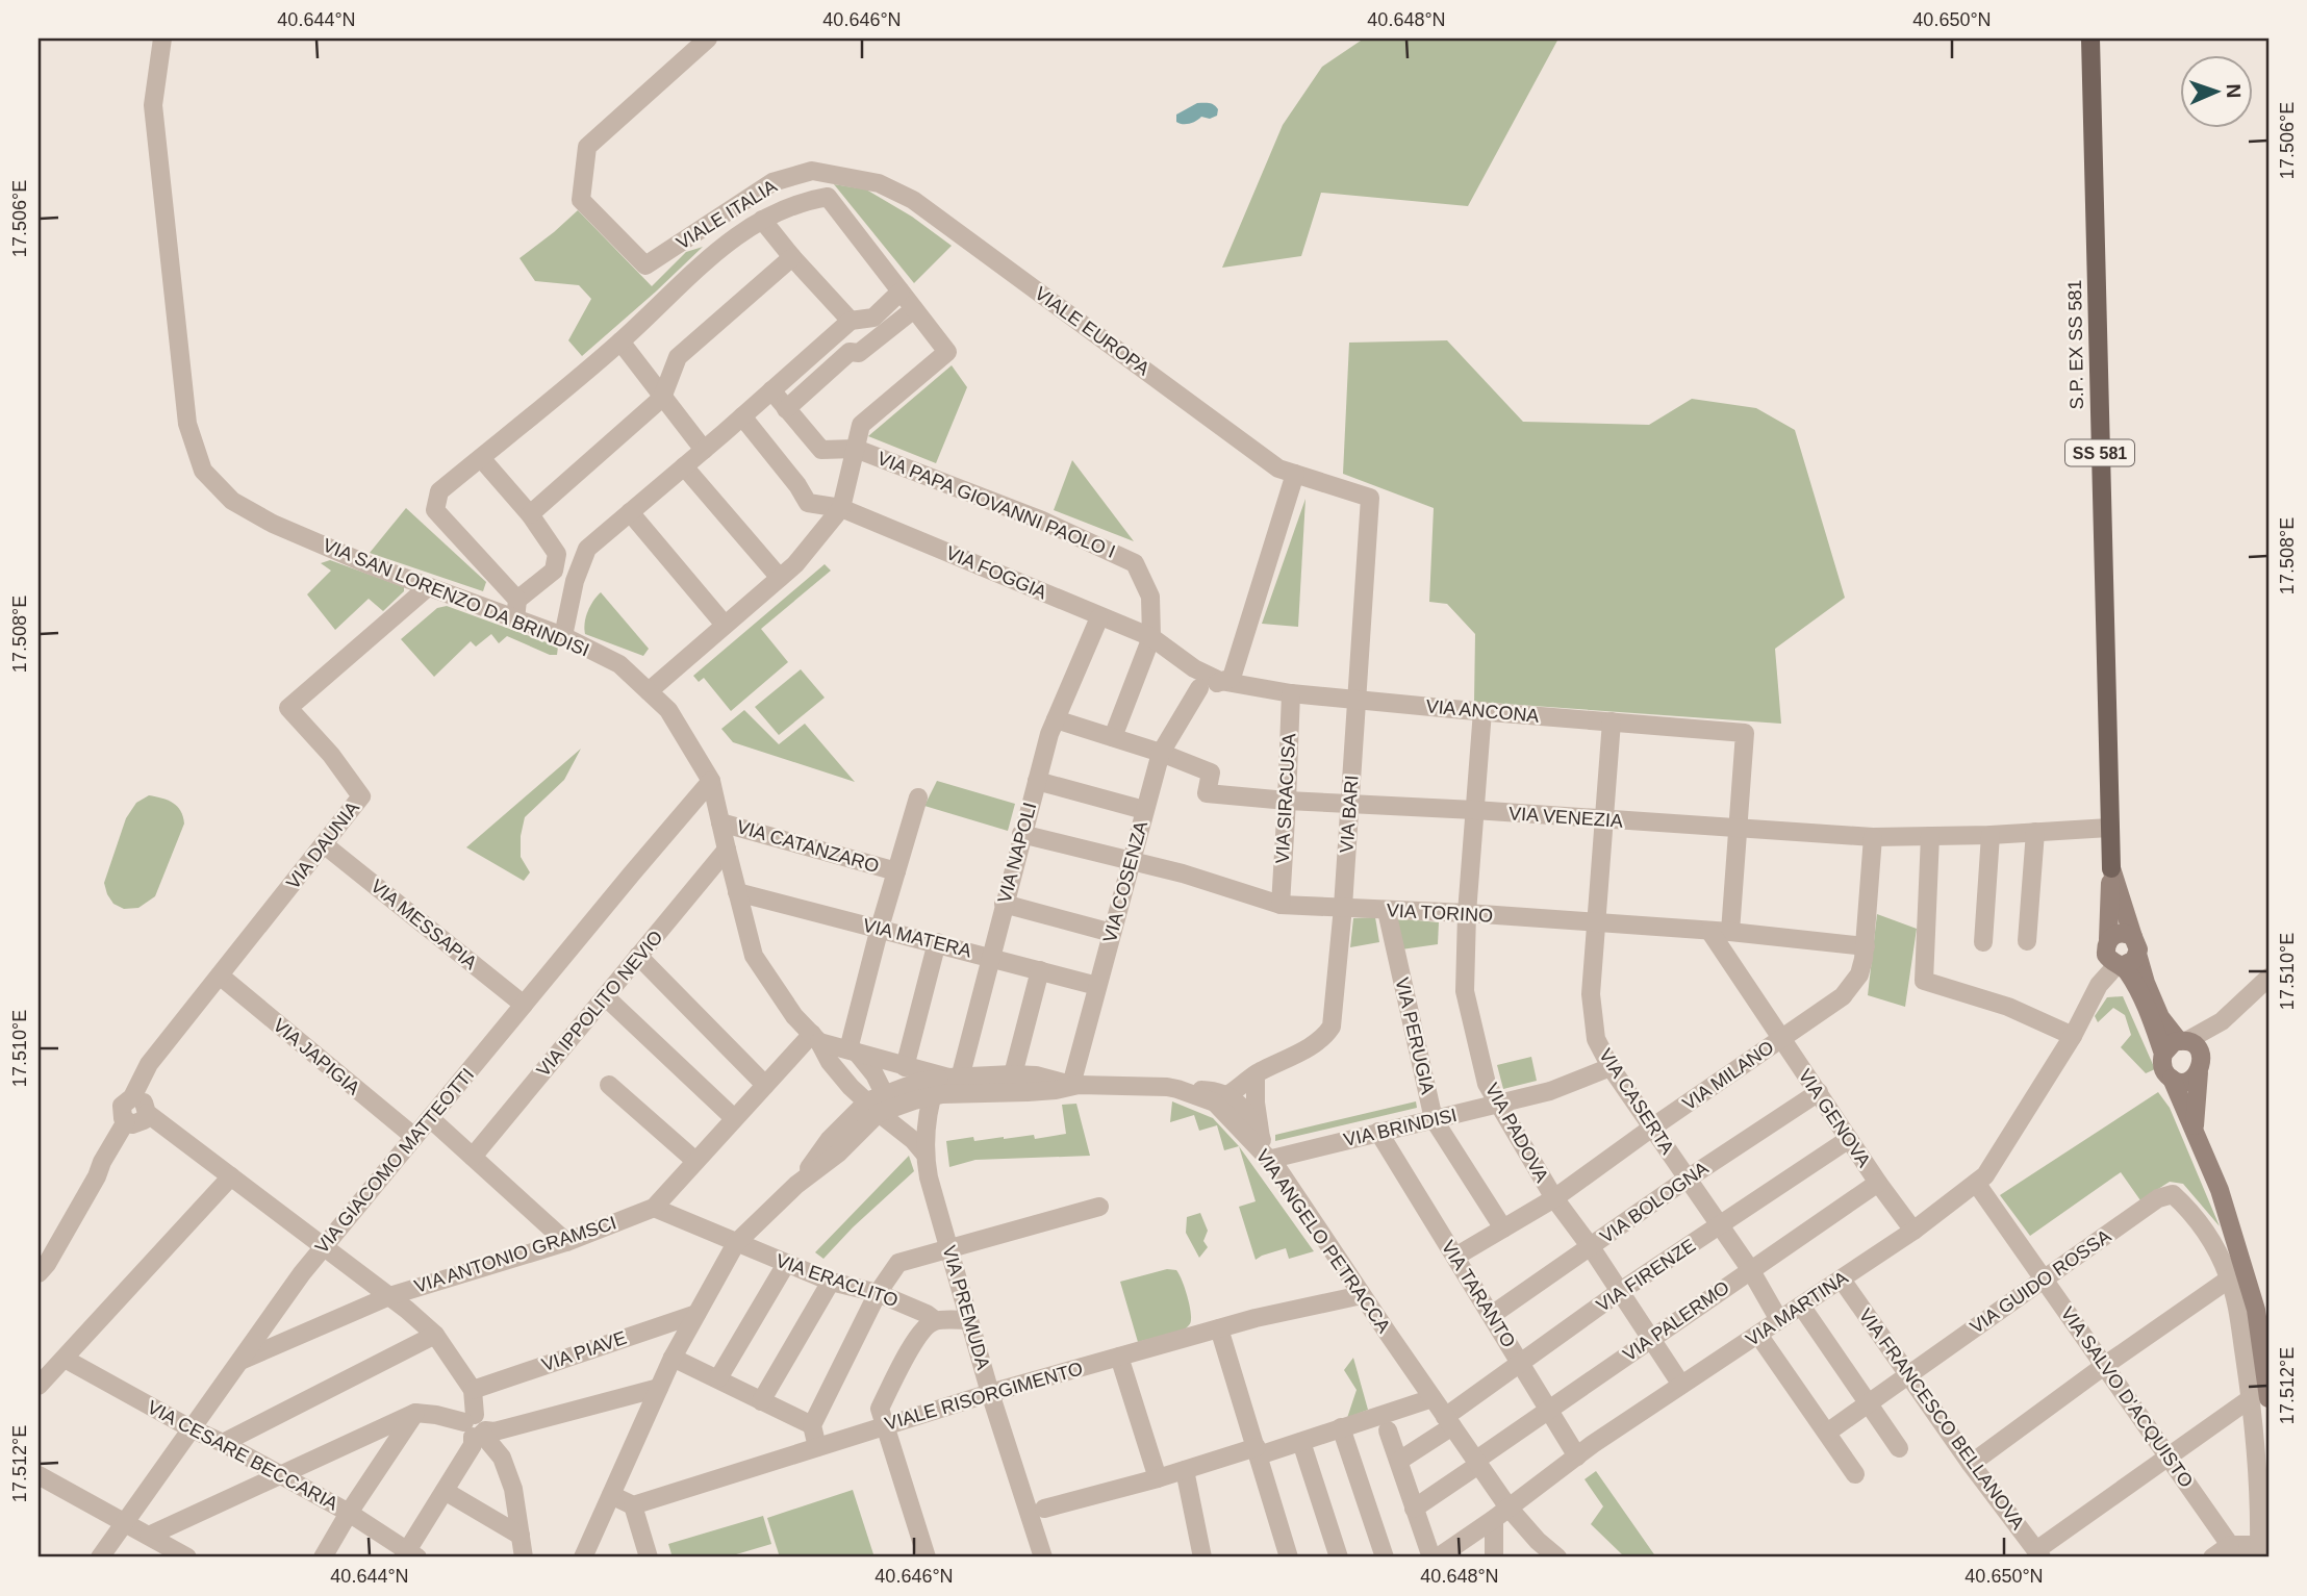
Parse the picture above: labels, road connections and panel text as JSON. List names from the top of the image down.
{
  "streets": {
    "main road": ["S.P. EX SS 581", "SS 581"],
    "street": [
      "VIALE ITALIA",
      "VIALE EUROPA",
      "VIA PAPA GIOVANNI PAOLO I",
      "VIA FOGGIA",
      "VIA SAN LORENZO DA BRINDISI",
      "VIA ANCONA",
      "VIA SIRACUSA",
      "VIA BARI",
      "VIA VENEZIA",
      "VIA DAUNIA",
      "VIA CATANZARO",
      "VIA NAPOLI",
      "VIA COSENZA",
      "VIA TORINO",
      "VIA MESSAPIA",
      "VIA MATERA",
      "VIA IPPOLITO NEVIO",
      "VIA PERUGIA",
      "VIA JAPIGIA",
      "VIA MILANO",
      "VIA CASERTA",
      "VIA GENOVA",
      "VIA BRINDISI",
      "VIA PADOVA",
      "VIA GIACOMO MATTEOTTI",
      "VIA BOLOGNA",
      "VIA ANGELO PETRACCA",
      "VIA ANTONIO GRAMSCI",
      "VIA FIRENZE",
      "VIA ERACLITO",
      "VIA GUIDO ROSSA",
      "VIA TARANTO",
      "VIA PREMUDA",
      "VIA MARTINA",
      "VIA PALERMO",
      "VIA PIAVE",
      "VIALE RISORGIMENTO",
      "VIA SALVO D'ACQUISTO",
      "VIA FRANCESCO BELLANOVA",
      "VIA CESARE BECCARIA"
    ]
  },
  "crossings": [
    ["VIALE ITALIA", "VIALE EUROPA"],
    ["VIALE EUROPA", "VIA BARI"],
    ["S.P. EX SS 581", "VIA VENEZIA"],
    ["VIA PAPA GIOVANNI PAOLO I", "VIA FOGGIA"],
    ["VIA FOGGIA", "VIA ANCONA"],
    ["VIA FOGGIA", "VIA NAPOLI"],
    ["VIA SAN LORENZO DA BRINDISI", "VIA DAUNIA"],
    ["VIA SAN LORENZO DA BRINDISI", "VIA CATANZARO"],
    ["VIA SAN LORENZO DA BRINDISI", "VIA MATERA"],
    ["VIA SAN LORENZO DA BRINDISI", "VIA IPPOLITO NEVIO"],
    ["VIA SAN LORENZO DA BRINDISI", "VIA GIACOMO MATTEOTTI"],
    ["VIA SAN LORENZO DA BRINDISI", "VIA ANTONIO GRAMSCI"],
    ["VIA ANCONA", "VIA SIRACUSA"],
    ["VIA ANCONA", "VIA BARI"],
    ["VIA ANCONA", "VIA VENEZIA"],
    ["VIA ANCONA", "VIA CASERTA"],
    ["VIA ANCONA", "VIA PADOVA"],
    ["VIA SIRACUSA", "VIA VENEZIA"],
    ["VIA SIRACUSA", "VIA TORINO"],
    ["VIA BARI", "VIA VENEZIA"],
    ["VIA BARI", "VIA TORINO"],
    ["VIA BARI", "VIA ANGELO PETRACCA"],
    ["VIA VENEZIA", "VIA NAPOLI"],
    ["VIA VENEZIA", "VIA COSENZA"],
    ["VIA VENEZIA", "VIA MILANO"],
    ["VIA VENEZIA", "VIA CASERTA"],
    ["VIA VENEZIA", "VIA PADOVA"],
    ["VIA DAUNIA", "VIA MESSAPIA"],
    ["VIA DAUNIA", "VIA JAPIGIA"],
    ["VIA NAPOLI", "VIA TORINO"],
    ["VIA NAPOLI", "VIA MATERA"],
    ["VIA NAPOLI", "VIA PREMUDA"],
    ["VIA COSENZA", "VIA TORINO"],
    ["VIA COSENZA", "VIA MATERA"],
    ["VIA TORINO", "VIA PERUGIA"],
    ["VIA TORINO", "VIA MILANO"],
    ["VIA TORINO", "VIA CASERTA"],
    ["VIA TORINO", "VIA GENOVA"],
    ["VIA TORINO", "VIA PADOVA"],
    ["VIA MESSAPIA", "VIA GIACOMO MATTEOTTI"],
    ["VIA PERUGIA", "VIA MILANO"],
    ["VIA PERUGIA", "VIA BRINDISI"],
    ["VIA JAPIGIA", "VIA GIACOMO MATTEOTTI"],
    ["VIA MILANO", "VIA CASERTA"],
    ["VIA MILANO", "VIA GENOVA"],
    ["VIA MILANO", "VIA PADOVA"],
    ["VIA MILANO", "VIA TARANTO"],
    ["VIA CASERTA", "VIA BRINDISI"],
    ["VIA CASERTA", "VIA BOLOGNA"],
    ["VIA CASERTA", "VIA FIRENZE"],
    ["VIA CASERTA", "VIA MARTINA"],
    ["VIA CASERTA", "VIA PALERMO"],
    ["VIA GENOVA", "VIA BOLOGNA"],
    ["VIA GENOVA", "VIA FIRENZE"],
    ["VIA GENOVA", "VIA MARTINA"],
    ["VIA GENOVA", "VIA PALERMO"],
    ["VIA BRINDISI", "VIA PADOVA"],
    ["VIA BRINDISI", "VIA ANGELO PETRACCA"],
    ["VIA BRINDISI", "VIA TARANTO"],
    ["VIA PADOVA", "VIA BOLOGNA"],
    ["VIA PADOVA", "VIA FIRENZE"],
    ["VIA PADOVA", "VIA MARTINA"],
    ["VIA PADOVA", "VIA PALERMO"],
    ["VIA GIACOMO MATTEOTTI", "VIA ANTONIO GRAMSCI"],
    ["VIA GIACOMO MATTEOTTI", "VIA CESARE BECCARIA"],
    ["VIA BOLOGNA", "VIA TARANTO"],
    ["VIA ANGELO PETRACCA", "VIA FIRENZE"],
    ["VIA ANGELO PETRACCA", "VIA MARTINA"],
    ["VIA ANGELO PETRACCA", "VIA PALERMO"],
    ["VIA ANGELO PETRACCA", "VIALE RISORGIMENTO"],
    ["VIA ANTONIO GRAMSCI", "VIA ERACLITO"],
    ["VIA FIRENZE", "VIA TARANTO"],
    ["VIA GUIDO ROSSA", "VIA SALVO D'ACQUISTO"],
    ["VIA GUIDO ROSSA", "VIA FRANCESCO BELLANOVA"],
    ["VIA TARANTO", "VIA MARTINA"],
    ["VIA TARANTO", "VIA PALERMO"],
    ["VIA PREMUDA", "VIALE RISORGIMENTO"],
    ["VIA MARTINA", "VIA SALVO D'ACQUISTO"],
    ["VIA MARTINA", "VIA FRANCESCO BELLANOVA"]
  ],
  "north": "right",
  "coordinates": [
    "40.644°N",
    "40.646°N",
    "40.648°N",
    "40.650°N",
    "17.506°E",
    "17.508°E",
    "17.510°E",
    "17.512°E"
  ]
}
